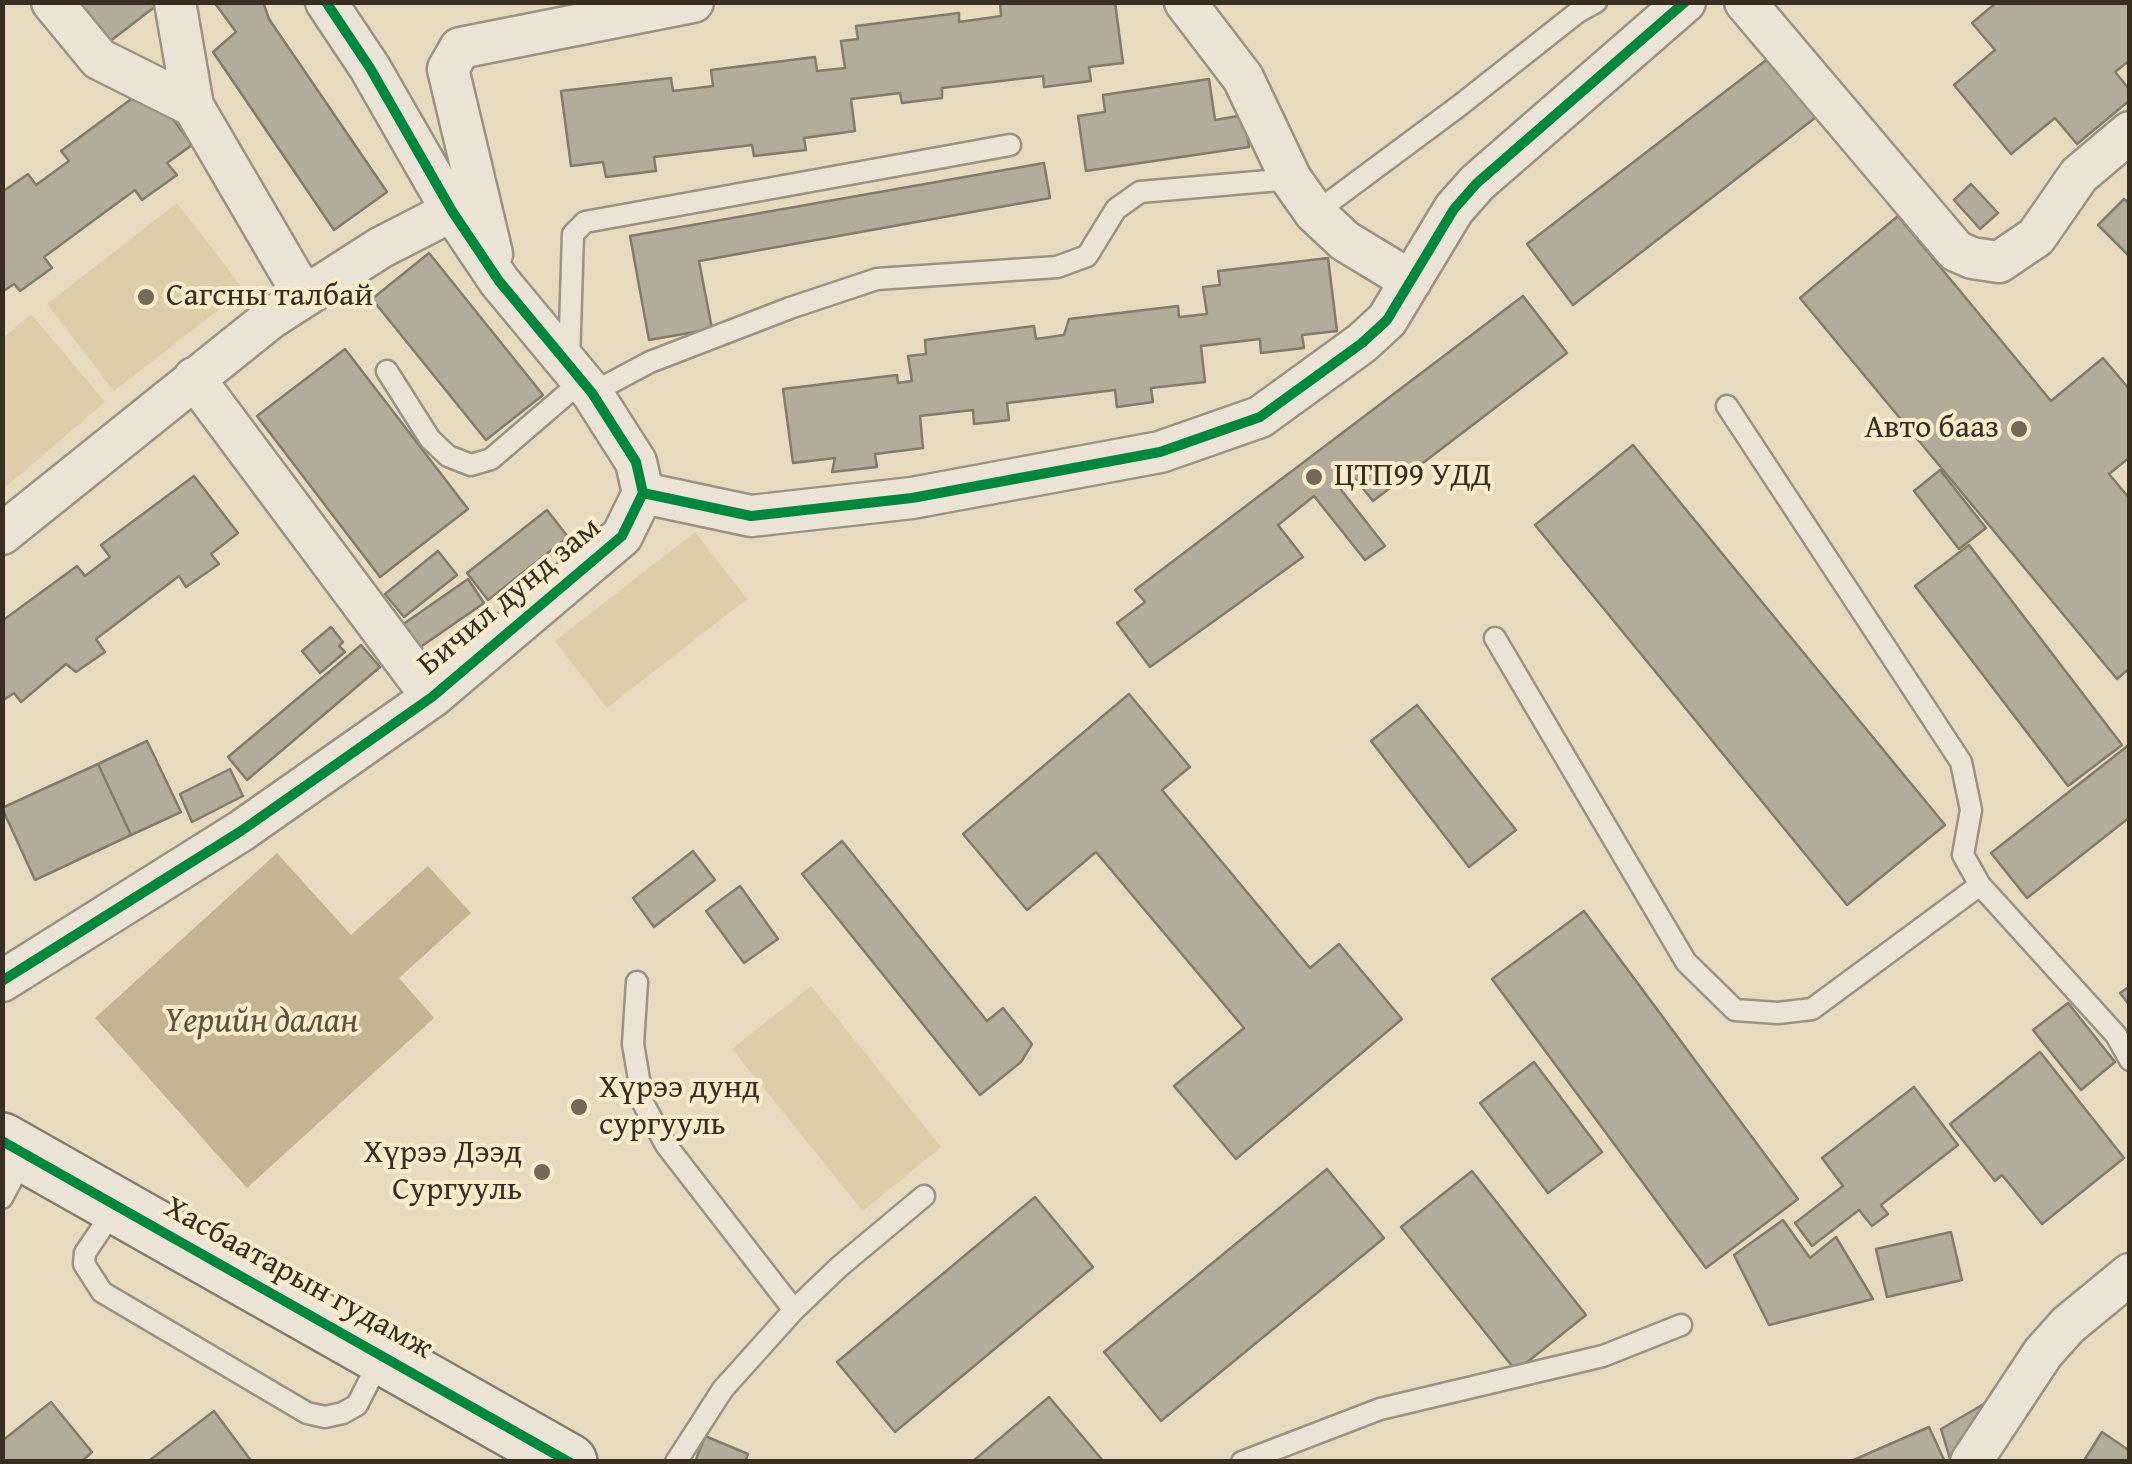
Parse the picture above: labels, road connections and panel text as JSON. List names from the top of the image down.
{
  "streets": {
    "street": ["Бичил дунд зам", "Хасбаатарын гудамж"]
  },
  "water": ["Үерийн далан"],
  "places": [
    "Сагсны талбай",
    "Авто бааз",
    "ЦТП99 УДД",
    "Хүрээ дунд сургууль",
    "Хүрээ Дээд Сургууль"
  ]
}
